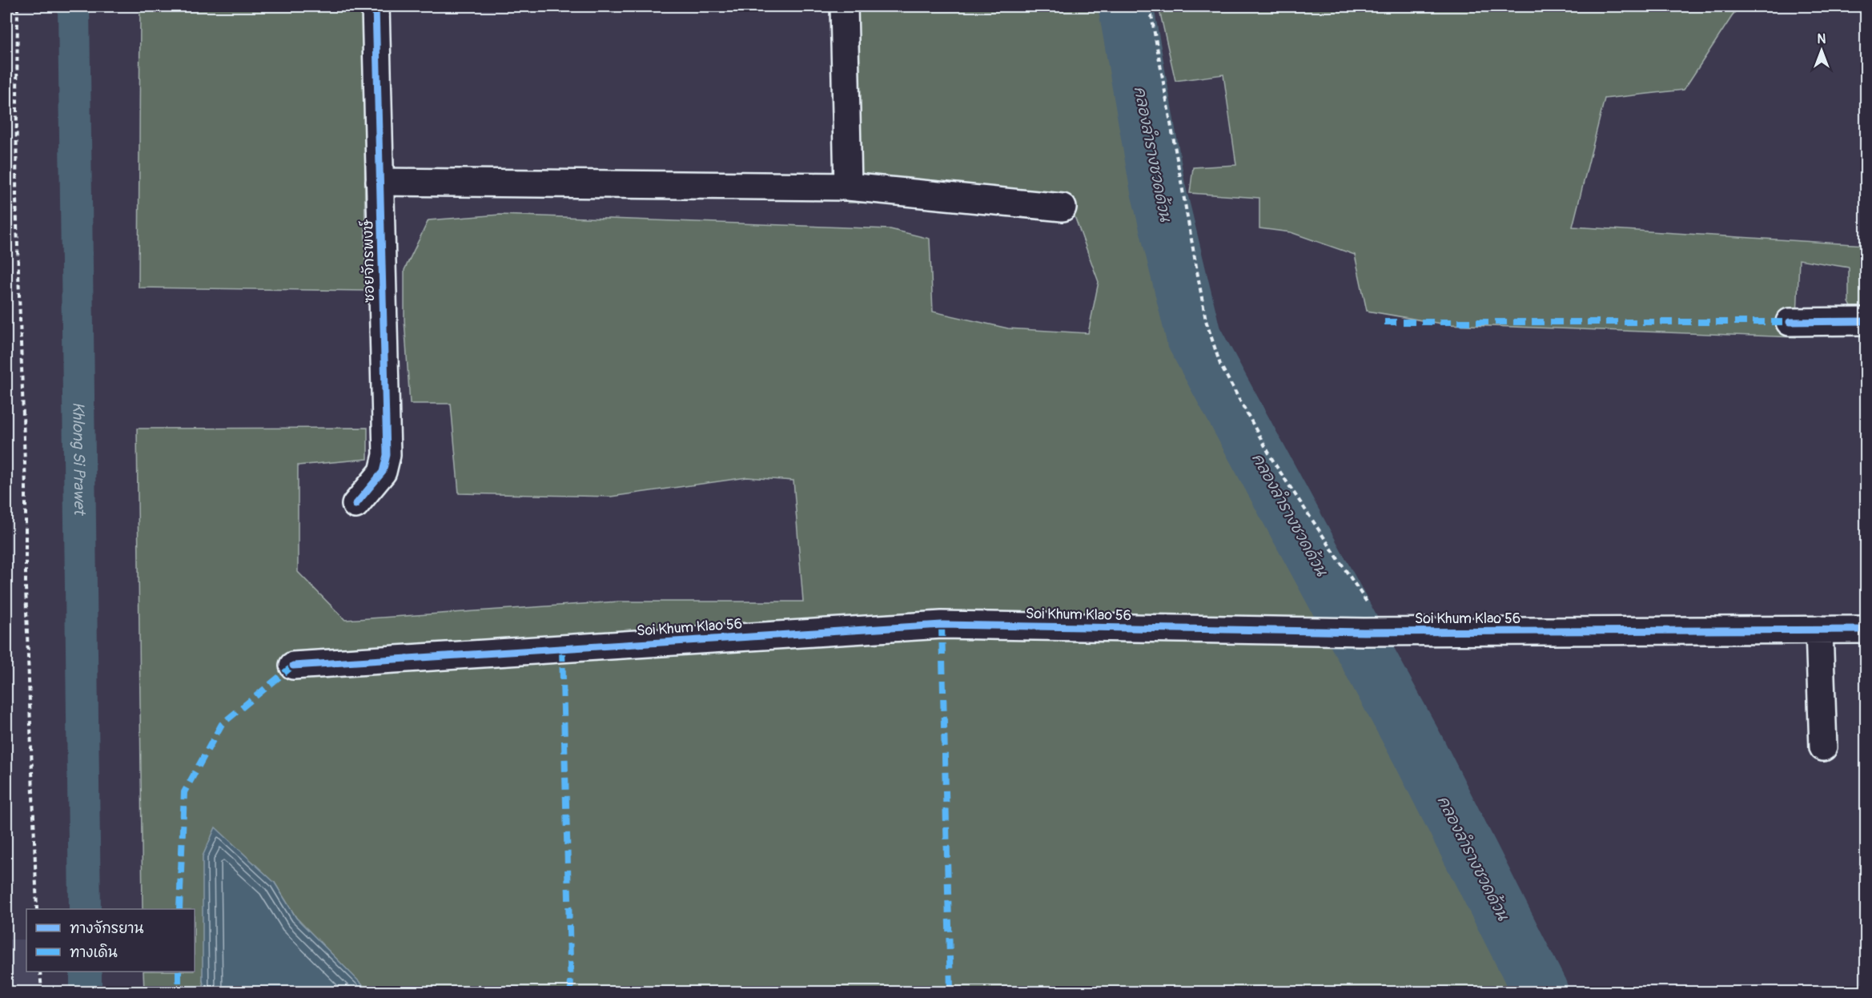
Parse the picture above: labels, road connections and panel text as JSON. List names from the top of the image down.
{
  "streets": {
    "street": ["ซอยจักรพงษ์", "Soi Khum Klao 56"]
  },
  "water": ["คลองลำรางชวดด้วน", "Khlong Si Prawet"],
  "legend": ["ทางจักรยาน", "ทางเดิน"],
  "north": "top"
}
